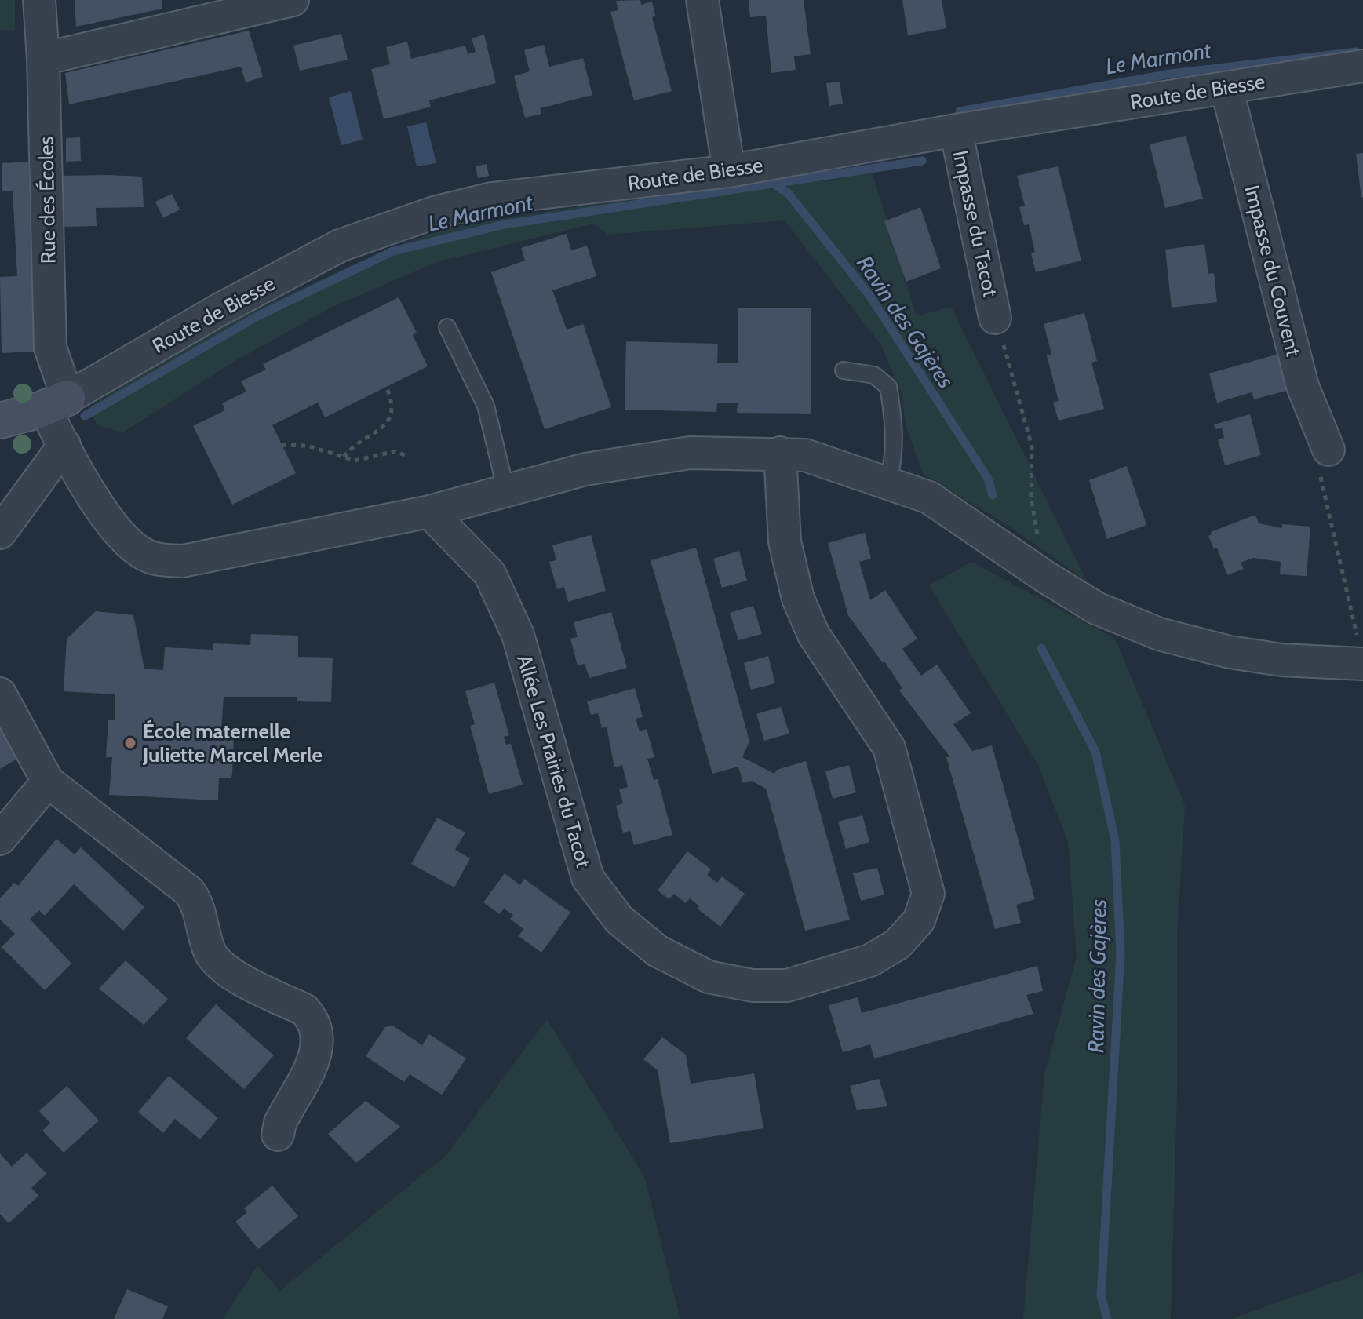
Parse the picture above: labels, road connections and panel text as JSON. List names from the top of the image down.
{
  "streets": {
    "street": [
      "Route de Biesse",
      "Rue des Écoles",
      "Impasse du Tacot",
      "Impasse du Couvent",
      "Allée Les Prairies du Tacot"
    ]
  },
  "crossings": [
    ["Route de Biesse", "Rue des Écoles"],
    ["Route de Biesse", "Impasse du Tacot"],
    ["Route de Biesse", "Impasse du Couvent"],
    ["Rue des Écoles", "Allée Les Prairies du Tacot"]
  ],
  "water": ["Le Marmont", "Ravin des Gajères"],
  "places": ["École maternelle Juliette Marcel Merle"]
}
